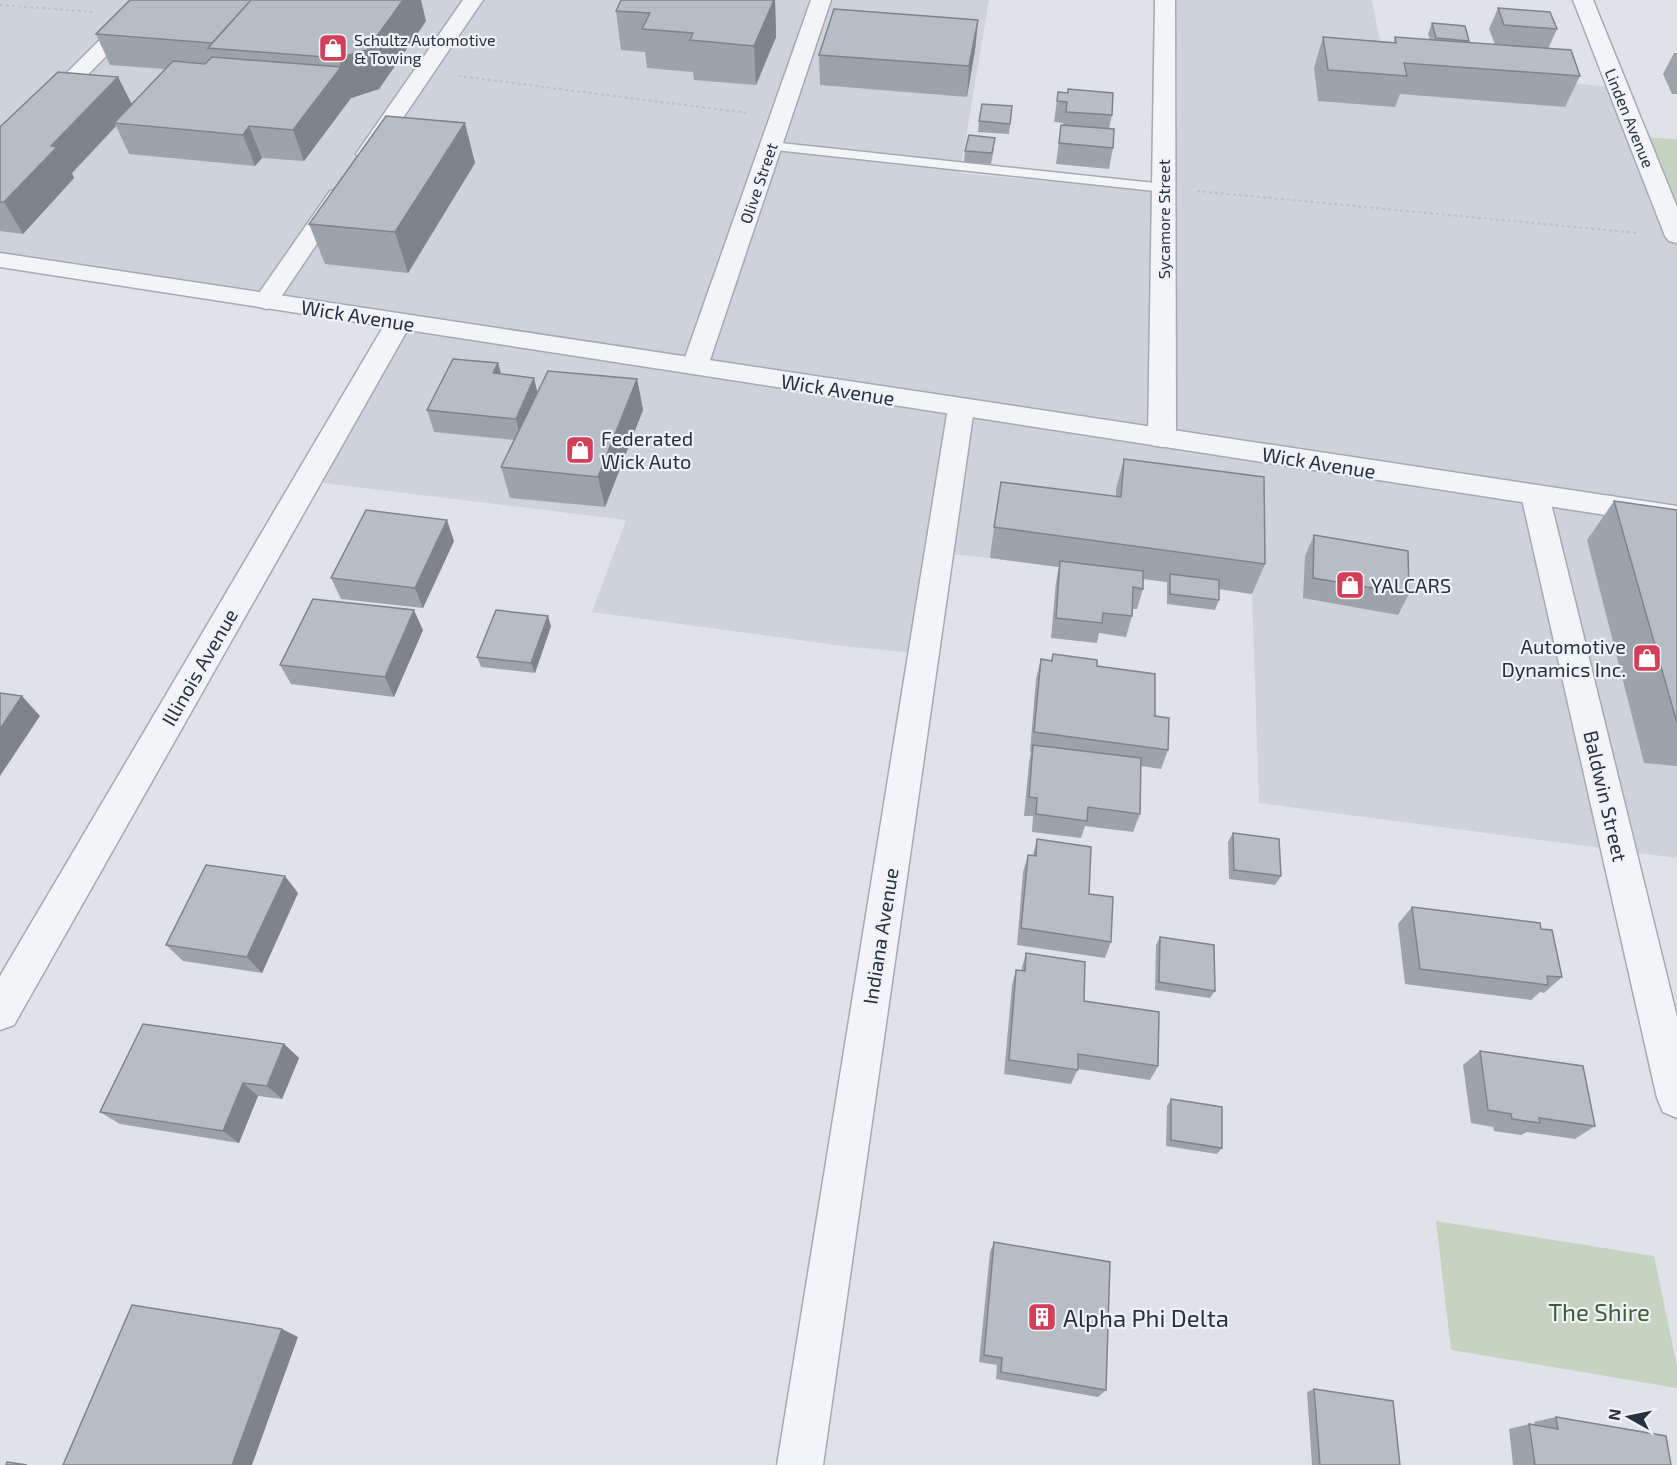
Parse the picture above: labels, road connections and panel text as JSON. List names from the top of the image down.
{
  "streets": {
    "street": [
      "Linden Avenue",
      "Olive Street",
      "Sycamore Street",
      "Wick Avenue",
      "Illinois Avenue",
      "Baldwin Street",
      "Indiana Avenue"
    ]
  },
  "crossings": [
    ["Olive Street", "Wick Avenue"],
    ["Sycamore Street", "Wick Avenue"],
    ["Wick Avenue", "Illinois Avenue"],
    ["Wick Avenue", "Baldwin Street"],
    ["Wick Avenue", "Indiana Avenue"]
  ],
  "parks": ["The Shire"],
  "places": {
    "shop": [
      "Schultz Automotive & Towing",
      "Federated Wick Auto",
      "YALCARS",
      "Automotive Dynamics Inc."
    ],
    "building": ["Alpha Phi Delta"]
  },
  "north": "left"
}
